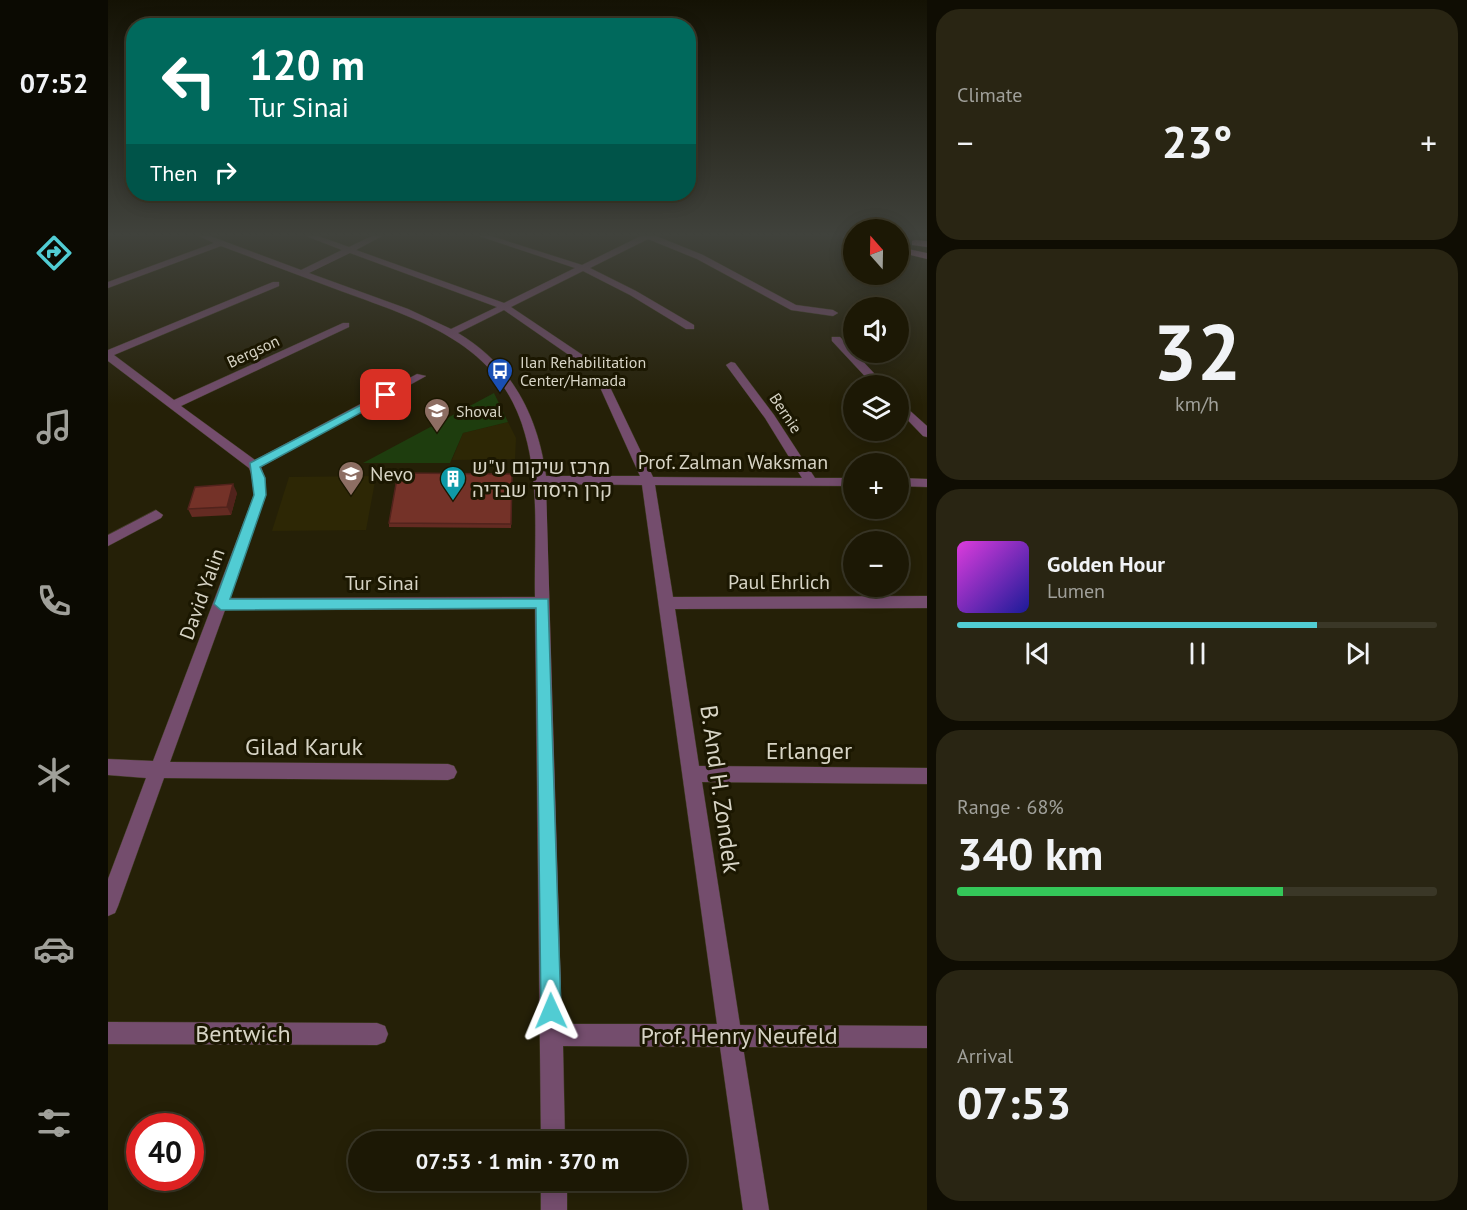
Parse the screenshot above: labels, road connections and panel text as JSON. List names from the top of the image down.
{
  "streets": {
    "street": [
      "Bergson",
      "Bernie",
      "Prof. Zalman Waksman",
      "Paul Ehrlich",
      "Tur Sinai",
      "David Yalin",
      "Gilad Karuk",
      "Erlanger",
      "B. And H. Zondek",
      "Bentwich",
      "Prof. Henry Neufeld"
    ]
  },
  "crossings": [
    ["Bernie", "Prof. Zalman Waksman"],
    ["Prof. Zalman Waksman", "B. And H. Zondek"],
    ["Paul Ehrlich", "B. And H. Zondek"],
    ["Tur Sinai", "David Yalin"],
    ["David Yalin", "Gilad Karuk"],
    ["Erlanger", "B. And H. Zondek"],
    ["B. And H. Zondek", "Prof. Henry Neufeld"]
  ],
  "places": {
    "bus stop": ["Ilan Rehabilitation Center/Hamada"],
    "school or university": ["Shoval", "Nevo"],
    "building": ["מרכז שיקום ע\"ש קרן היסוד שבדיה"]
  },
  "north": "top",
  "page": {
    "tabs": "07:52",
    "tile": [
      "Climate",
      ["32", "km/h"],
      ["Range · 68%", "340 km"],
      ["Arrival", "07:53"]
    ],
    "turn": ["120 m", "Tur Sinai"],
    "heat": ["−", "23°", "+"],
    "then": "Then",
    "map_buttons": ["+", "−"],
    "song": ["Golden Hour", "Lumen"],
    "limit": "40",
    "trip": "07:53 · 1 min · 370 m"
  }
}
